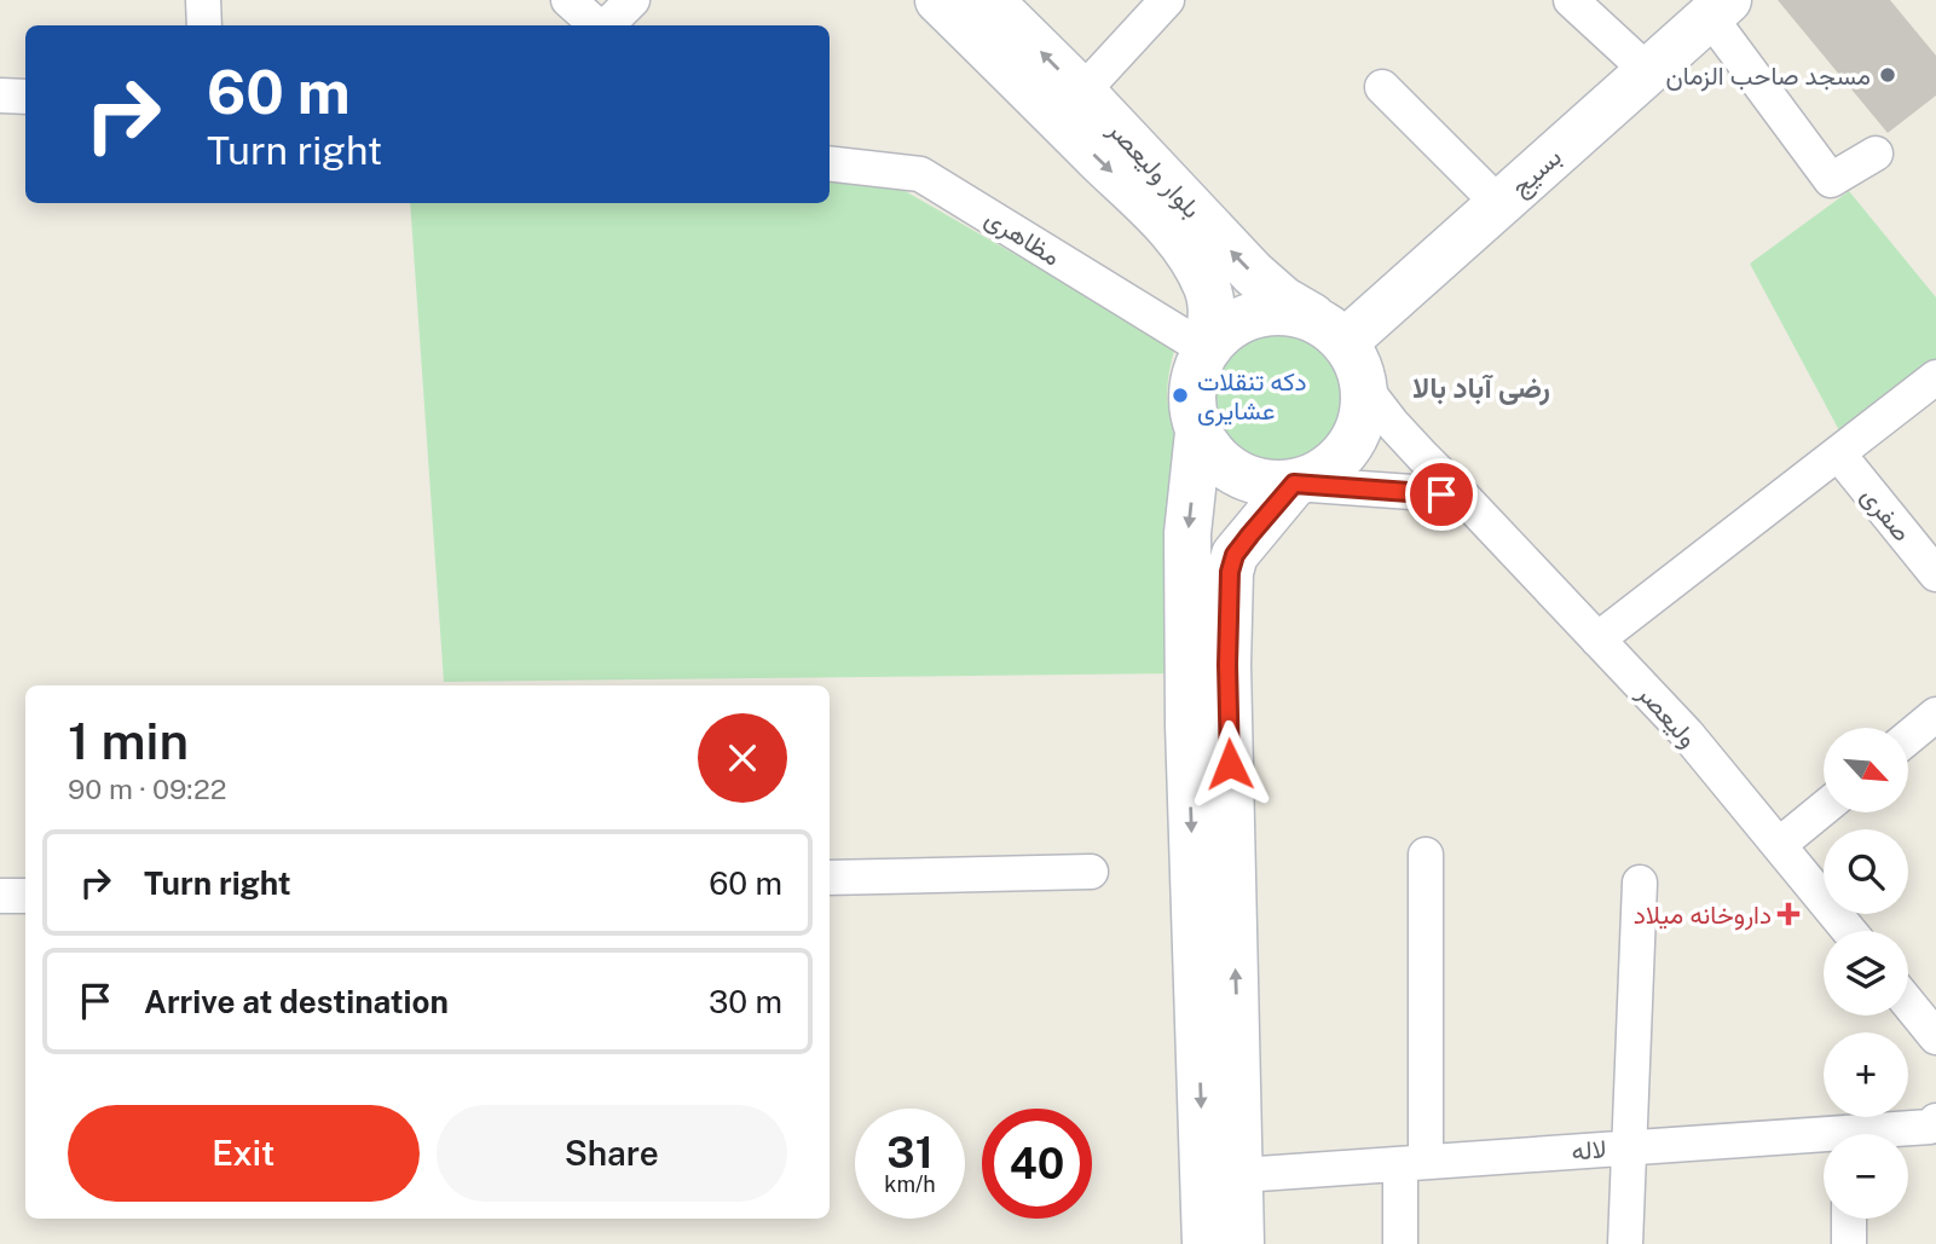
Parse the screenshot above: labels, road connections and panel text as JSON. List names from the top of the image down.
{
  "streets": {
    "street": [
      "بلوار ولیعصر",
      "بسیج",
      "مظاهری",
      "صفری",
      "ولیعصر",
      "لاله"
    ]
  },
  "crossings": [
    ["بلوار ولیعصر", "بسیج"],
    ["بلوار ولیعصر", "مظاهری"],
    ["بلوار ولیعصر", "ولیعصر"],
    ["بسیج", "مظاهری"],
    ["بسیج", "ولیعصر"],
    ["مظاهری", "ولیعصر"]
  ],
  "districts": ["رضی آباد بالا"],
  "places": {
    "other": ["مسجد صاحب الزمان", "دکه تنقلات عشایری"],
    "health": ["داروخانه میلاد"]
  },
  "north": "bottom right",
  "page": {
    "turn": ["60 m", "Turn right"],
    "heading": ["1 min", "90 m · 09:22"],
    "map_buttons": ["+", "−"],
    "list": [
      {
        "name": "Turn right",
        "value": "60 m"
      },
      {
        "name": "Arrive at destination",
        "value": "30 m"
      }
    ],
    "buttons": ["Exit", "Share"],
    "speed": "31 km/h",
    "limit": "40"
  }
}
